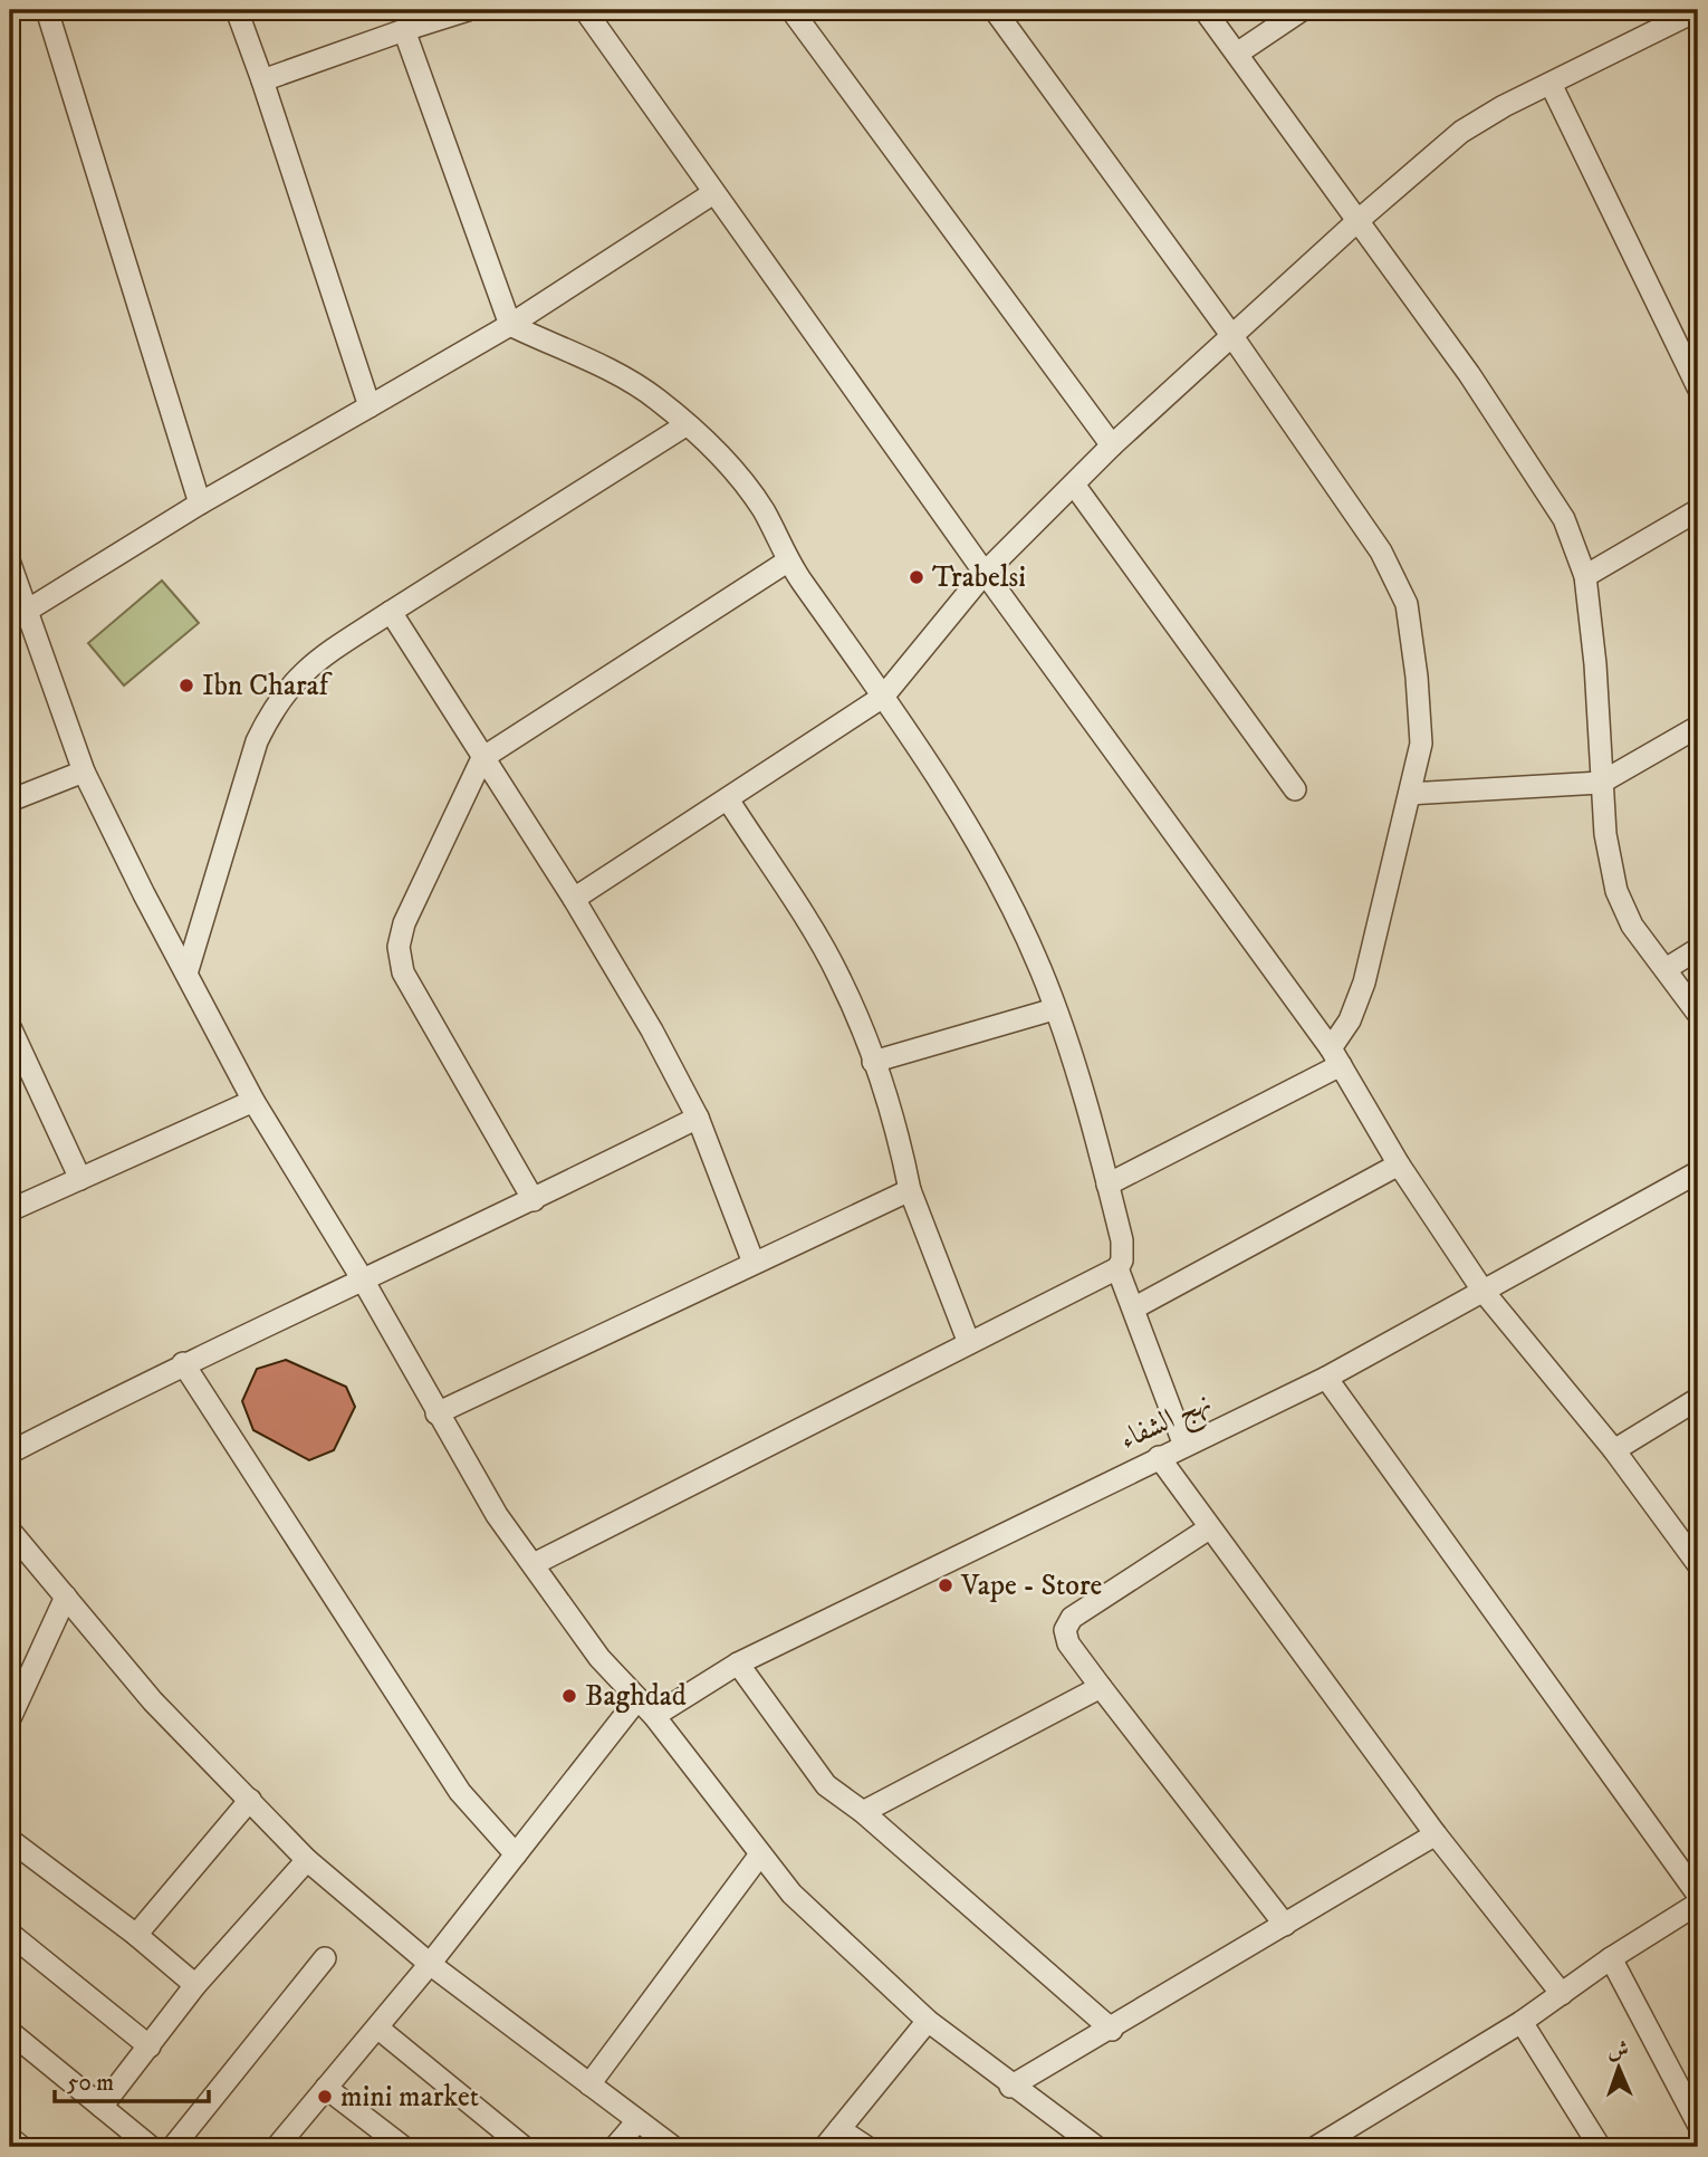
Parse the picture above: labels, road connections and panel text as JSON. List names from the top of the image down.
{
  "streets": {
    "street": ["نهج الشفاء"]
  },
  "places": [
    "Trabelsi",
    "Ibn Charaf",
    "Vape - Store",
    "Baghdad",
    "mini market"
  ],
  "scale_bar": "50 m",
  "north": "top"
}
